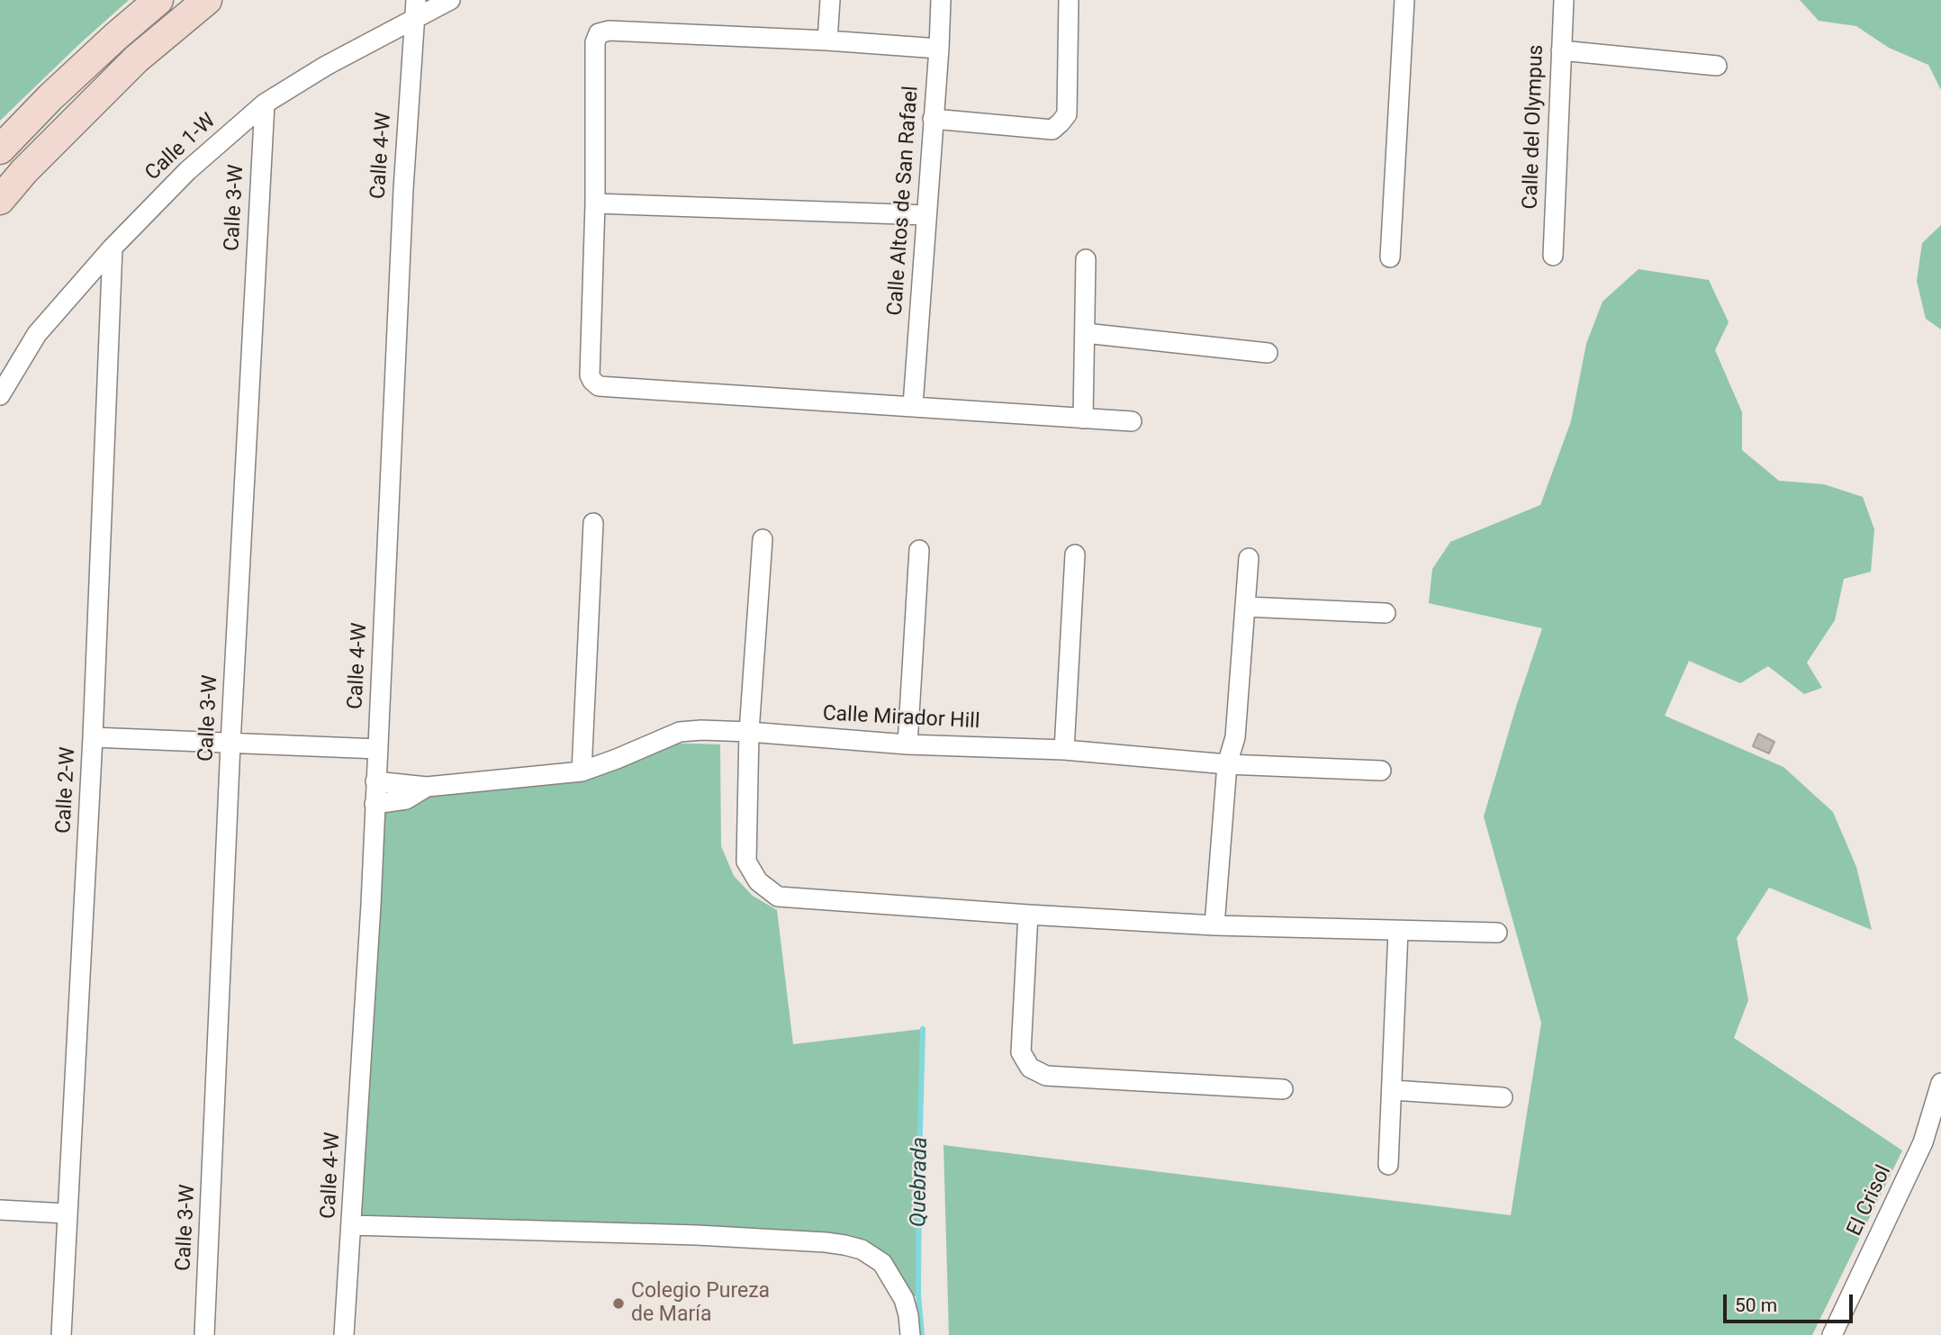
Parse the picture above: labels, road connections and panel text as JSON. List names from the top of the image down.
{
  "streets": {
    "street": [
      "Calle del Olympus",
      "Calle 1-W",
      "Calle 4-W",
      "Calle Altos de San Rafael",
      "Calle 3-W",
      "Calle Mirador Hill",
      "Calle 2-W",
      "El Crisol"
    ]
  },
  "crossings": [
    ["Calle 1-W", "Calle 4-W"],
    ["Calle 1-W", "Calle 3-W"],
    ["Calle 1-W", "Calle 2-W"],
    ["Calle 4-W", "Calle Mirador Hill"]
  ],
  "water": ["Quebrada"],
  "places": ["Colegio Pureza de María"],
  "scale_bar": "50 m"
}
